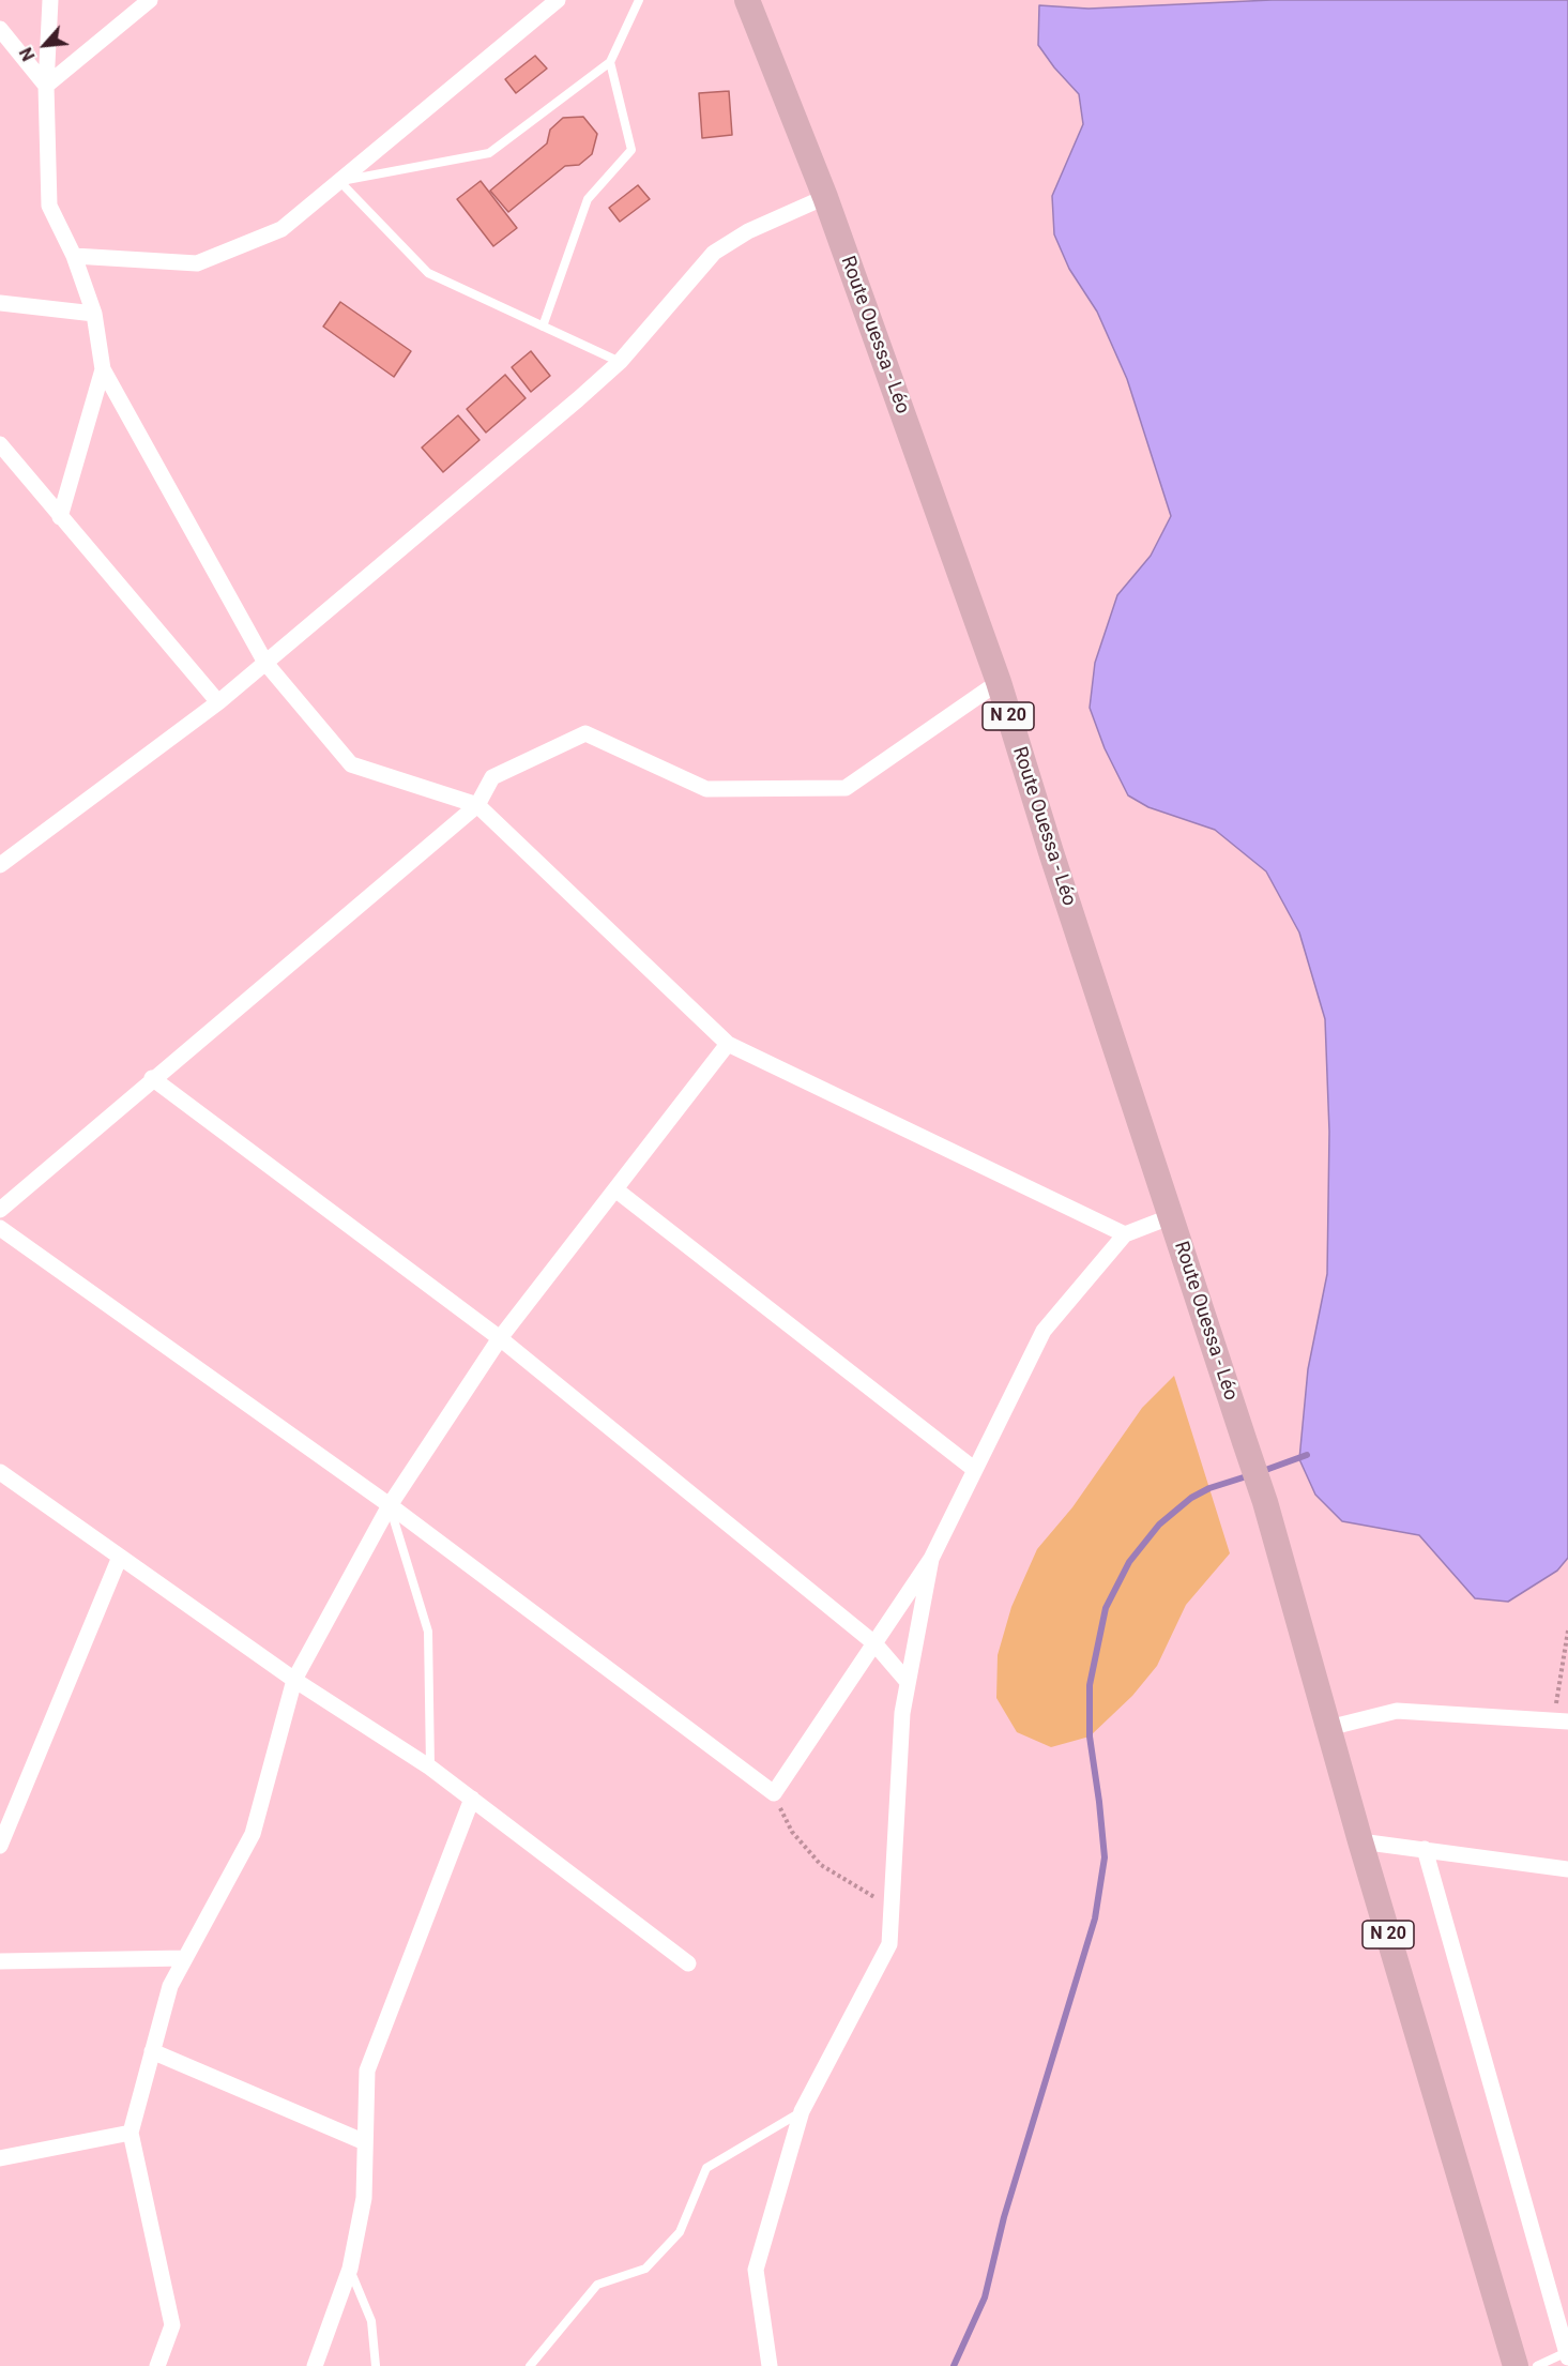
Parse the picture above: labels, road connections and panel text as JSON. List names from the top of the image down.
{
  "streets": {
    "main road": ["Route Ouessa - Léo", "N 20"]
  },
  "crossings": [
    ["Route Ouessa - Léo", "N 20"]
  ],
  "north": "bottom left"
}
